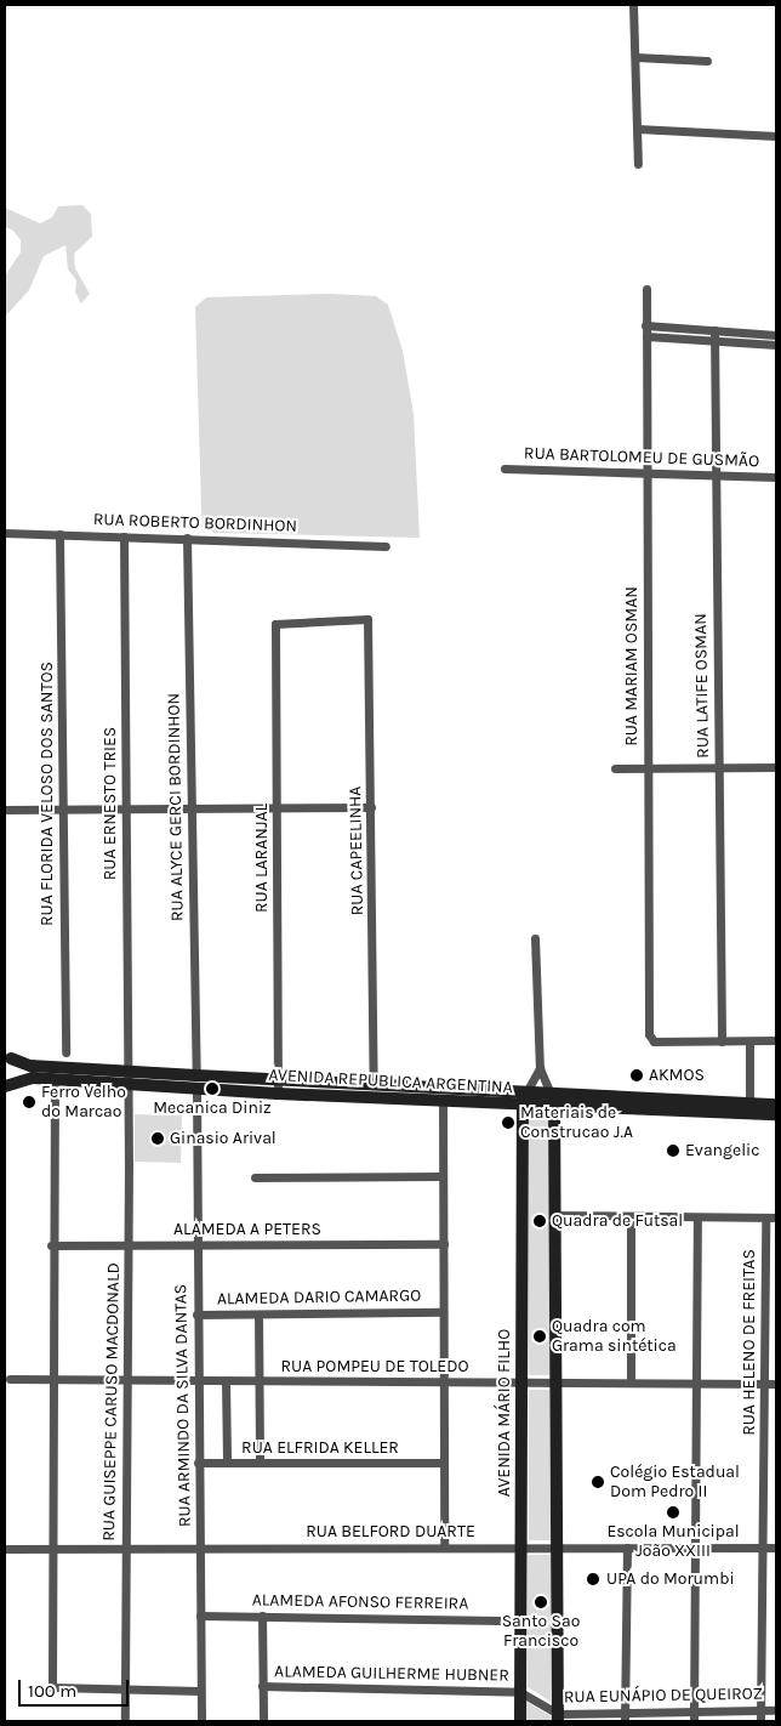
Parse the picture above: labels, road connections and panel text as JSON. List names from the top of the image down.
{
  "streets": {
    "main road": ["AVENIDA REPUBLICA ARGENTINA", "AVENIDA MÁRIO FILHO"],
    "street": [
      "RUA BARTOLOMEU DE GUSMÃO",
      "RUA ROBERTO BORDINHON",
      "RUA MARIAM OSMAN",
      "RUA LATIFE OSMAN",
      "RUA FLORIDA VELOSO DOS SANTOS",
      "RUA ERNESTO TRIES",
      "RUA ALYCE GERCI BORDINHON",
      "RUA CAPEELINHA",
      "RUA LARANJAL",
      "ALAMEDA A PETERS",
      "ALAMEDA DARIO CAMARGO",
      "RUA HELENO DE FREITAS",
      "RUA POMPEU DE TOLEDO",
      "RUA GUISEPPE CARUSO MACDONALD",
      "RUA ARMINDO DA SILVA DANTAS",
      "RUA ELFRIDA KELLER",
      "RUA BELFORD DUARTE",
      "ALAMEDA AFONSO FERREIRA",
      "ALAMEDA GUILHERME HUBNER",
      "RUA EUNÁPIO DE QUEIROZ"
    ]
  },
  "crossings": [
    ["RUA BARTOLOMEU DE GUSMÃO", "RUA MARIAM OSMAN"],
    ["RUA BARTOLOMEU DE GUSMÃO", "RUA LATIFE OSMAN"],
    ["RUA ROBERTO BORDINHON", "RUA FLORIDA VELOSO DOS SANTOS"],
    ["RUA ROBERTO BORDINHON", "RUA ERNESTO TRIES"],
    ["RUA ROBERTO BORDINHON", "RUA ALYCE GERCI BORDINHON"],
    ["RUA MARIAM OSMAN", "RUA LATIFE OSMAN"],
    ["RUA ERNESTO TRIES", "AVENIDA REPUBLICA ARGENTINA"],
    ["RUA ERNESTO TRIES", "RUA GUISEPPE CARUSO MACDONALD"],
    ["RUA ALYCE GERCI BORDINHON", "AVENIDA REPUBLICA ARGENTINA"],
    ["RUA ALYCE GERCI BORDINHON", "RUA ARMINDO DA SILVA DANTAS"],
    ["RUA CAPEELINHA", "RUA LARANJAL"],
    ["RUA CAPEELINHA", "AVENIDA REPUBLICA ARGENTINA"],
    ["RUA LARANJAL", "AVENIDA REPUBLICA ARGENTINA"],
    ["AVENIDA REPUBLICA ARGENTINA", "RUA GUISEPPE CARUSO MACDONALD"],
    ["AVENIDA REPUBLICA ARGENTINA", "RUA ARMINDO DA SILVA DANTAS"],
    ["AVENIDA REPUBLICA ARGENTINA", "AVENIDA MÁRIO FILHO"],
    ["ALAMEDA A PETERS", "RUA GUISEPPE CARUSO MACDONALD"],
    ["ALAMEDA A PETERS", "RUA ARMINDO DA SILVA DANTAS"],
    ["ALAMEDA DARIO CAMARGO", "RUA ARMINDO DA SILVA DANTAS"],
    ["RUA HELENO DE FREITAS", "RUA POMPEU DE TOLEDO"],
    ["RUA HELENO DE FREITAS", "RUA BELFORD DUARTE"],
    ["RUA HELENO DE FREITAS", "RUA EUNÁPIO DE QUEIROZ"],
    ["RUA POMPEU DE TOLEDO", "RUA GUISEPPE CARUSO MACDONALD"],
    ["RUA POMPEU DE TOLEDO", "RUA ARMINDO DA SILVA DANTAS"],
    ["RUA POMPEU DE TOLEDO", "AVENIDA MÁRIO FILHO"],
    ["RUA GUISEPPE CARUSO MACDONALD", "RUA BELFORD DUARTE"],
    ["RUA ARMINDO DA SILVA DANTAS", "RUA ELFRIDA KELLER"],
    ["RUA ARMINDO DA SILVA DANTAS", "RUA BELFORD DUARTE"],
    ["RUA ARMINDO DA SILVA DANTAS", "ALAMEDA AFONSO FERREIRA"],
    ["AVENIDA MÁRIO FILHO", "RUA BELFORD DUARTE"],
    ["AVENIDA MÁRIO FILHO", "ALAMEDA AFONSO FERREIRA"],
    ["AVENIDA MÁRIO FILHO", "ALAMEDA GUILHERME HUBNER"],
    ["AVENIDA MÁRIO FILHO", "RUA EUNÁPIO DE QUEIROZ"],
    ["ALAMEDA GUILHERME HUBNER", "RUA EUNÁPIO DE QUEIROZ"]
  ],
  "places": [
    "AKMOS",
    "Mecanica Diniz",
    "Ferro Velho do Marcao",
    "Materiais de Construcao J.A",
    "Ginasio Arival",
    "Evangelic",
    "Quadra de Futsal",
    "Quadra com Grama sintética",
    "Colégio Estadual Dom Pedro II",
    "Escola Municipal João XXIII",
    "UPA do Morumbi",
    "Santo Sao Francisco"
  ],
  "scale_bar": "100 m"
}
